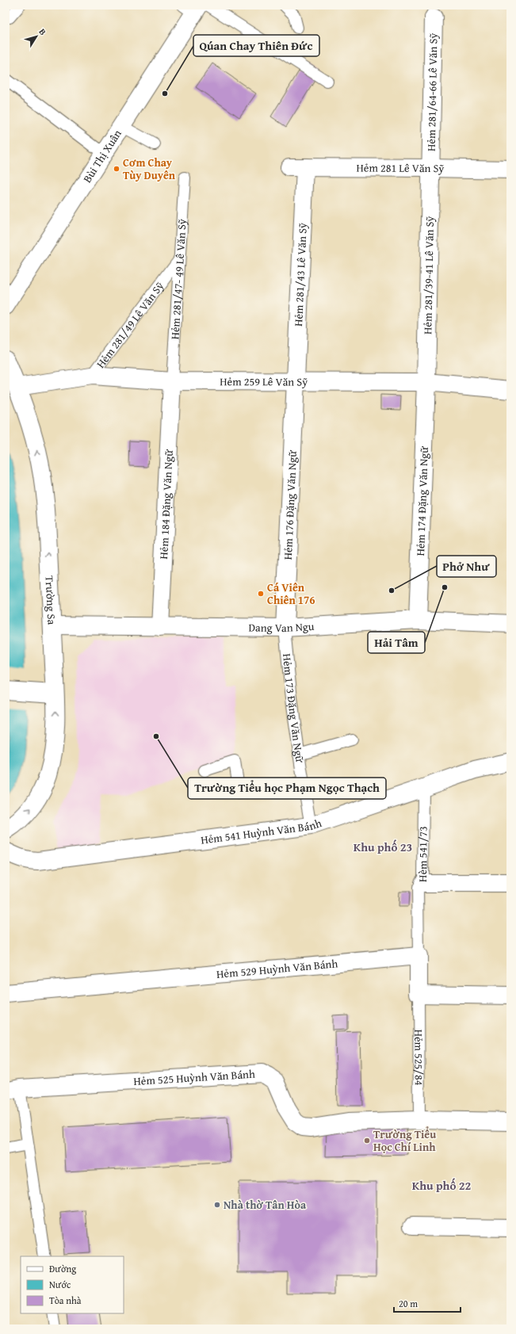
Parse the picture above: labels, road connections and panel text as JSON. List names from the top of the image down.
{
  "streets": {
    "street": [
      "Hẻm 281/64-66 Lê Văn Sỹ",
      "Bùi Thị Xuân",
      "Hẻm 281 Lê Văn Sỹ",
      "Hẻm 281/43 Lê Văn Sỹ",
      "Hẻm 281/39-41 Lê Văn Sỹ",
      "Hẻm 259 Lê Văn Sỹ",
      "Hẻm 174 Đặng Văn Ngữ",
      "Hẻm 184 Đặng Văn Ngữ",
      "Hẻm 176 Đặng Văn Ngữ",
      "Trường Sa",
      "Dang Van Ngu",
      "Hẻm 541 Huỳnh Văn Bánh",
      "Hẻm 529 Huỳnh Văn Bánh",
      "Hẻm 525 Huỳnh Văn Bánh"
    ],
    "lane": [
      "Hẻm 281/47- 49 Lê Văn Sỹ",
      "Hẻm 281/49 Lê Văn Sỹ",
      "Hẻm 173 Đặng Văn Ngữ",
      "Hèm 541/73",
      "Hẻm 525/84"
    ]
  },
  "crossings": [
    ["Hẻm 281/64-66 Lê Văn Sỹ", "Hẻm 281 Lê Văn Sỹ"],
    ["Hẻm 281/64-66 Lê Văn Sỹ", "Hẻm 281/39-41 Lê Văn Sỹ"],
    ["Hẻm 281 Lê Văn Sỹ", "Hẻm 281/43 Lê Văn Sỹ"],
    ["Hẻm 281 Lê Văn Sỹ", "Hẻm 281/39-41 Lê Văn Sỹ"],
    ["Hẻm 281/43 Lê Văn Sỹ", "Hẻm 259 Lê Văn Sỹ"],
    ["Hẻm 281/43 Lê Văn Sỹ", "Hẻm 176 Đặng Văn Ngữ"],
    ["Hẻm 281/39-41 Lê Văn Sỹ", "Hẻm 259 Lê Văn Sỹ"],
    ["Hẻm 281/39-41 Lê Văn Sỹ", "Hẻm 174 Đặng Văn Ngữ"],
    ["Hẻm 281/47- 49 Lê Văn Sỹ", "Hẻm 281/49 Lê Văn Sỹ"],
    ["Hẻm 281/47- 49 Lê Văn Sỹ", "Hẻm 259 Lê Văn Sỹ"],
    ["Hẻm 281/47- 49 Lê Văn Sỹ", "Hẻm 184 Đặng Văn Ngữ"],
    ["Hẻm 281/49 Lê Văn Sỹ", "Hẻm 259 Lê Văn Sỹ"],
    ["Hẻm 259 Lê Văn Sỹ", "Hẻm 174 Đặng Văn Ngữ"],
    ["Hẻm 259 Lê Văn Sỹ", "Hẻm 184 Đặng Văn Ngữ"],
    ["Hẻm 259 Lê Văn Sỹ", "Hẻm 176 Đặng Văn Ngữ"],
    ["Hẻm 259 Lê Văn Sỹ", "Trường Sa"],
    ["Hẻm 174 Đặng Văn Ngữ", "Dang Van Ngu"],
    ["Hẻm 184 Đặng Văn Ngữ", "Dang Van Ngu"],
    ["Hẻm 176 Đặng Văn Ngữ", "Dang Van Ngu"],
    ["Hẻm 176 Đặng Văn Ngữ", "Hẻm 173 Đặng Văn Ngữ"],
    ["Trường Sa", "Dang Van Ngu"],
    ["Dang Van Ngu", "Hẻm 173 Đặng Văn Ngữ"],
    ["Hẻm 173 Đặng Văn Ngữ", "Hẻm 541 Huỳnh Văn Bánh"],
    ["Hẻm 541 Huỳnh Văn Bánh", "Hèm 541/73"],
    ["Hèm 541/73", "Hẻm 529 Huỳnh Văn Bánh"],
    ["Hẻm 525/84", "Hẻm 525 Huỳnh Văn Bánh"]
  ],
  "one_way": ["Trường Sa"],
  "districts": ["Khu phố 23", "Khu phố 22"],
  "places": [
    "Qúan Chay Thiên Đức",
    "Cơm Chay Tùy Duyên",
    "Hải Tâm",
    "Phở Như",
    "Cá Viên Chiên 176",
    "Trường Tiểu học Phạm Ngọc Thạch",
    "Trường Tiểu Học Chí Linh",
    "Nhà thờ Tân Hòa"
  ],
  "legend": ["Đường", "Nước", "Tòa nhà"],
  "scale_bar": "20 m",
  "north": "top right"
}
